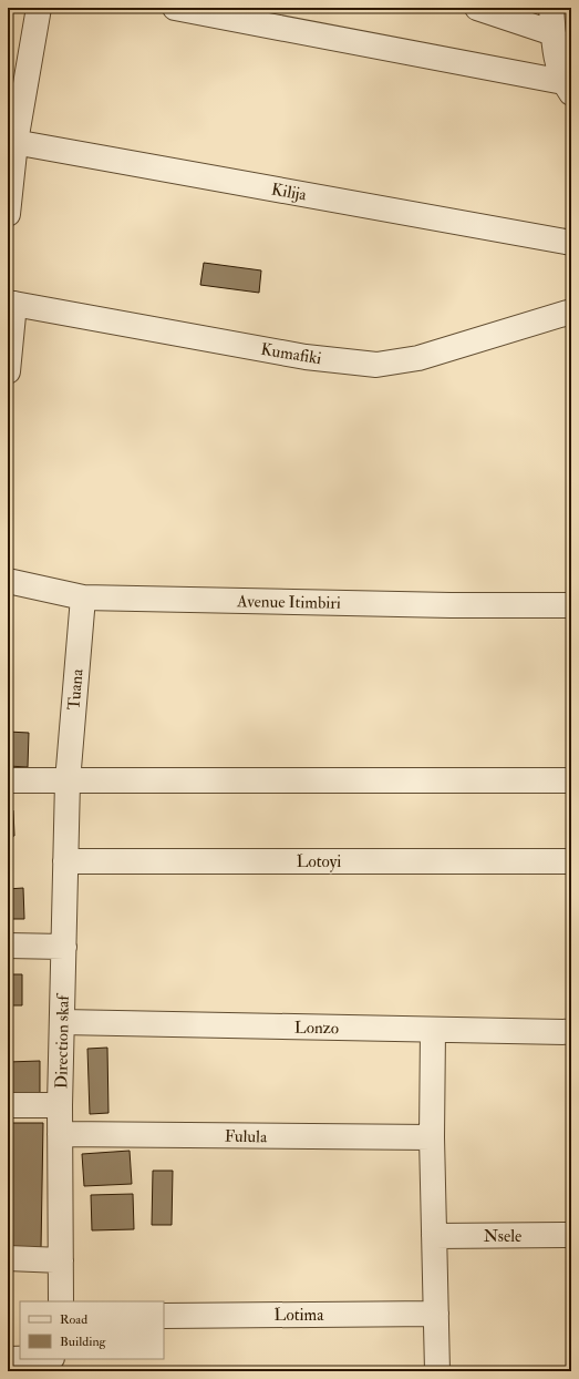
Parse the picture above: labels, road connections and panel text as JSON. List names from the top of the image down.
{
  "streets": {
    "street": [
      "Kilija",
      "Kumafiki",
      "Avenue Itimbiri",
      "Tuana",
      "Lotoyi",
      "Lonzo",
      "Direction skaf",
      "Fulula",
      "Nsele",
      "Lotima"
    ]
  },
  "crossings": [
    ["Avenue Itimbiri", "Tuana"],
    ["Tuana", "Direction skaf"],
    ["Lotoyi", "Direction skaf"],
    ["Lonzo", "Direction skaf"],
    ["Direction skaf", "Fulula"]
  ],
  "legend": ["Road", "Building"]
}
